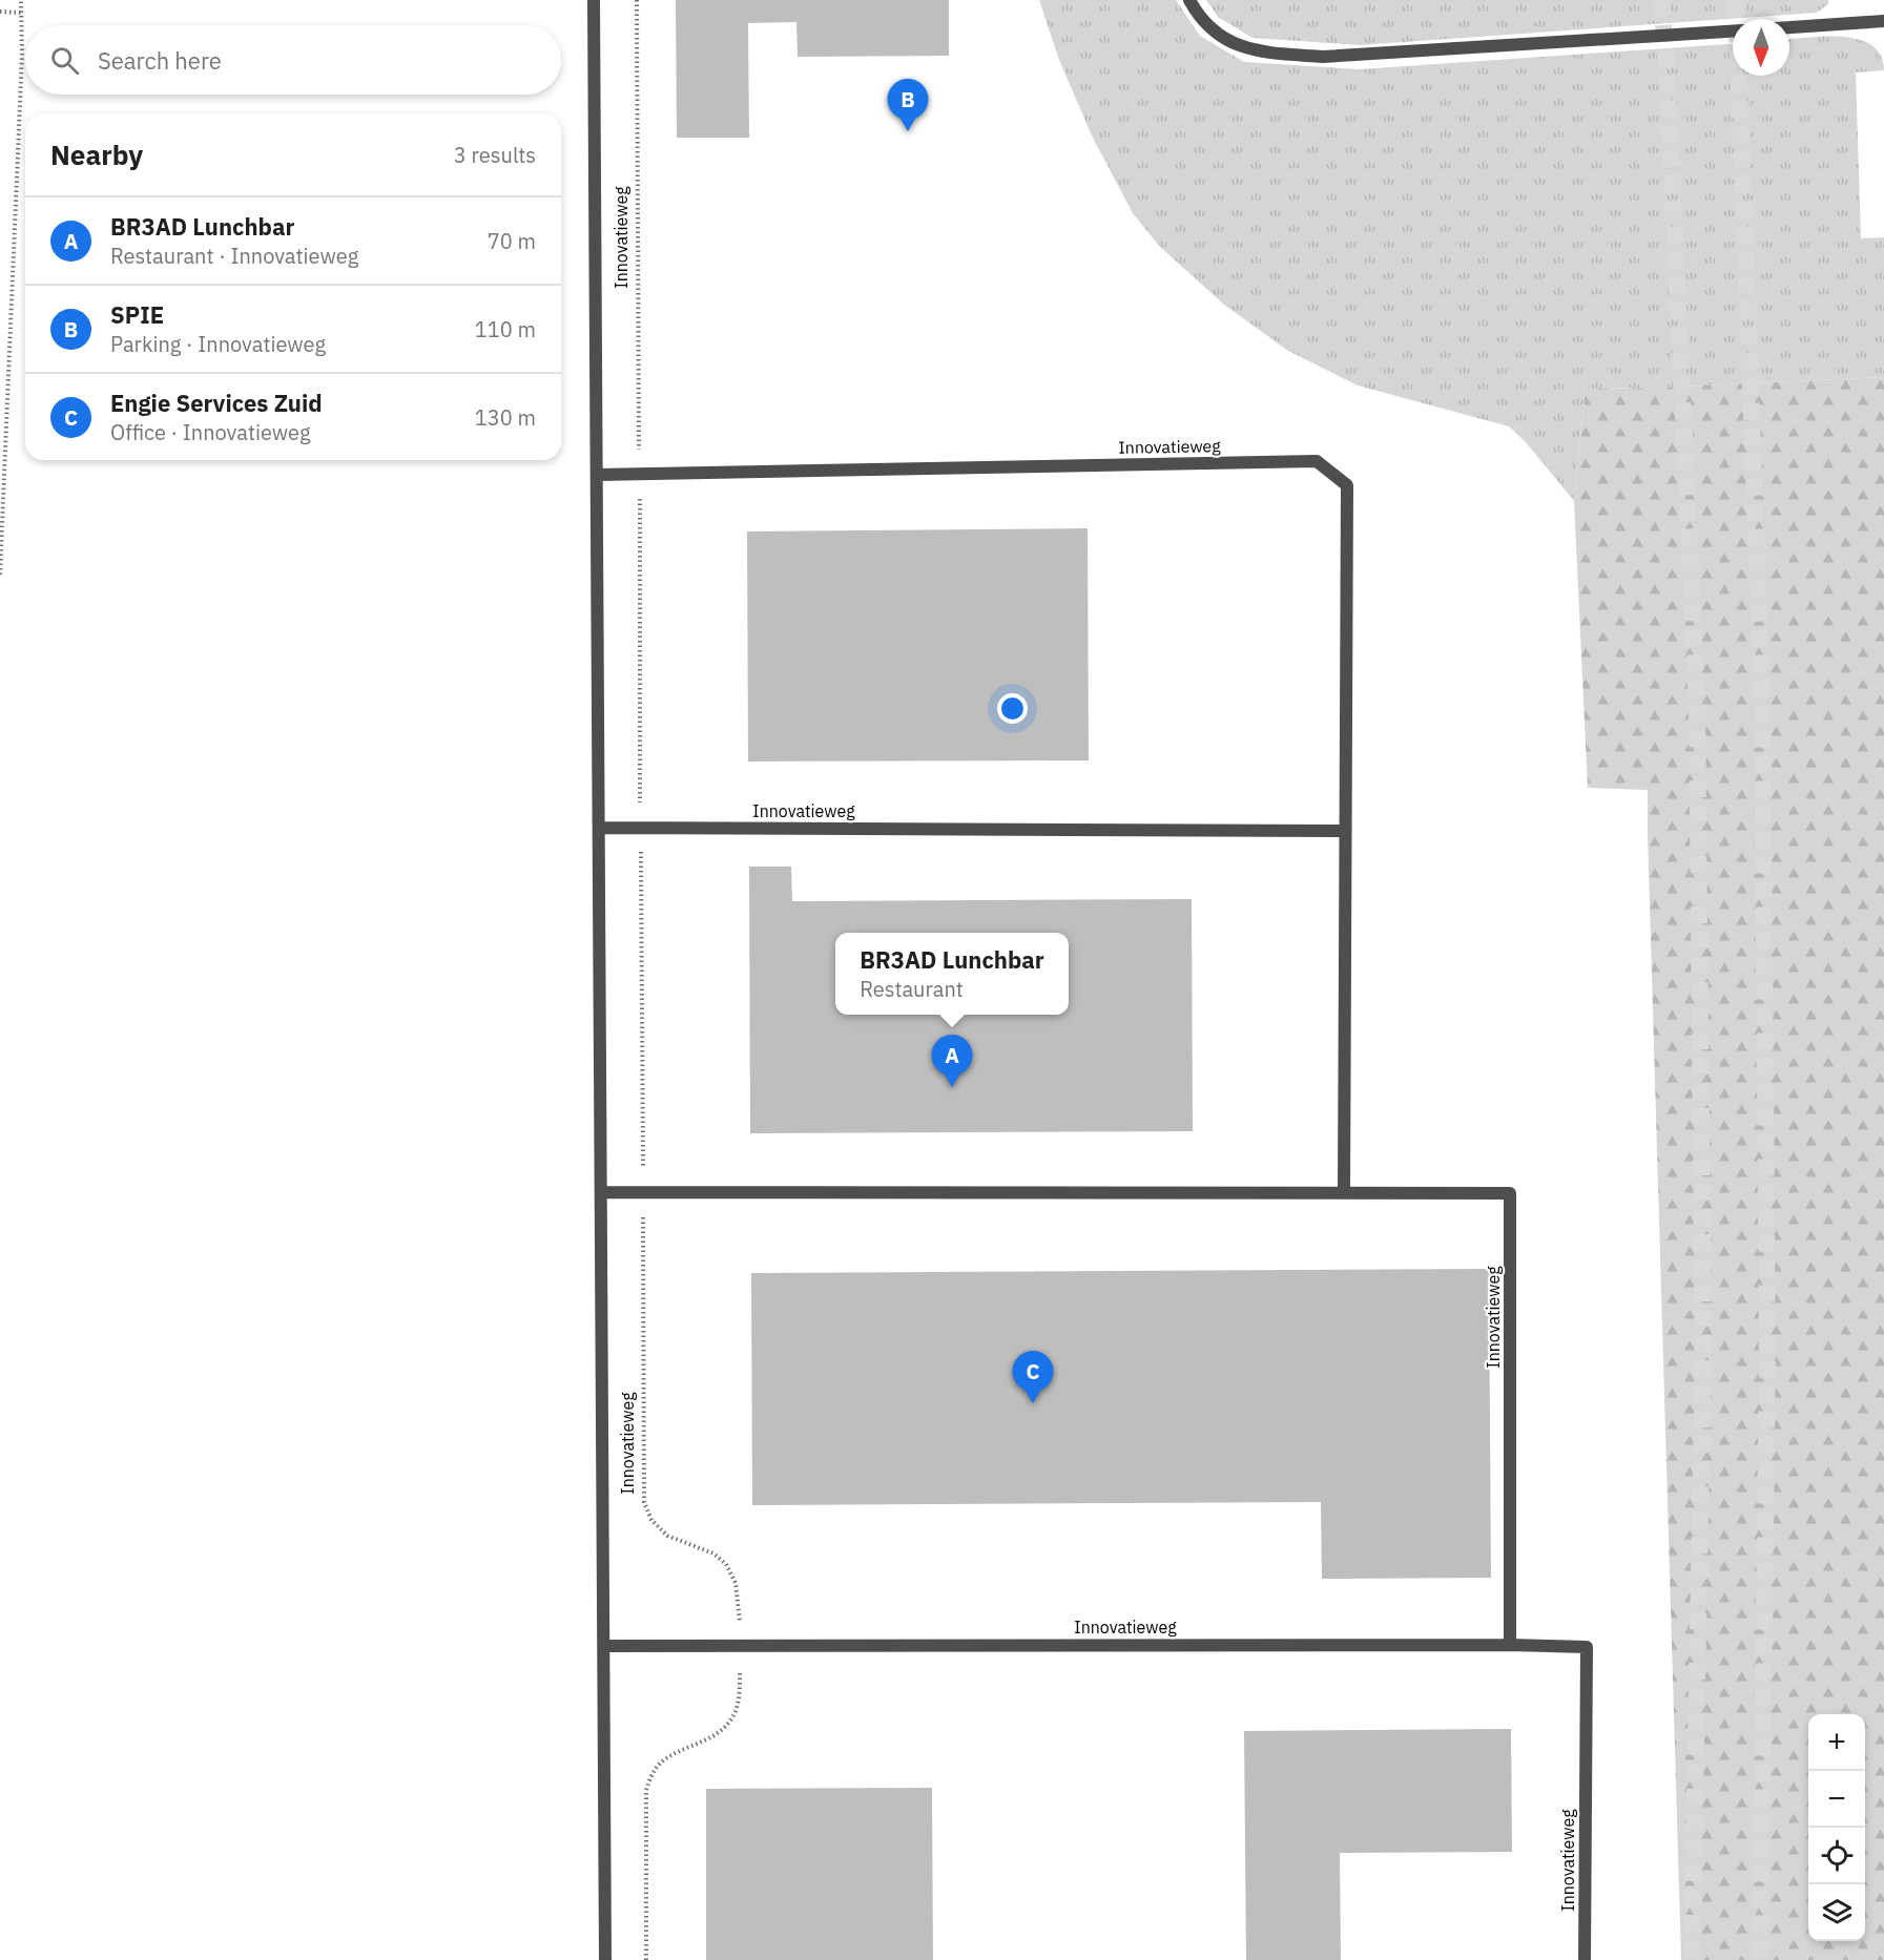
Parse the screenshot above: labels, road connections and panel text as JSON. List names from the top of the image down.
{
  "streets": {
    "street": ["Innovatieweg"]
  },
  "north": "bottom",
  "page": {
    "search": "Search here",
    "pins": ["B", "A", "C"],
    "heading": ["Nearby", "3 results"],
    "list": [
      {
        "mark": "A",
        "name": "BR3AD Lunchbar",
        "note": "Restaurant · Innovatieweg",
        "value": "70 m"
      },
      {
        "mark": "B",
        "name": "SPIE",
        "note": "Parking · Innovatieweg",
        "value": "110 m"
      },
      {
        "mark": "C",
        "name": "Engie Services Zuid",
        "note": "Office · Innovatieweg",
        "value": "130 m"
      }
    ],
    "popup": ["BR3AD Lunchbar", "Restaurant"],
    "map_buttons": ["+", "−"]
  }
}
